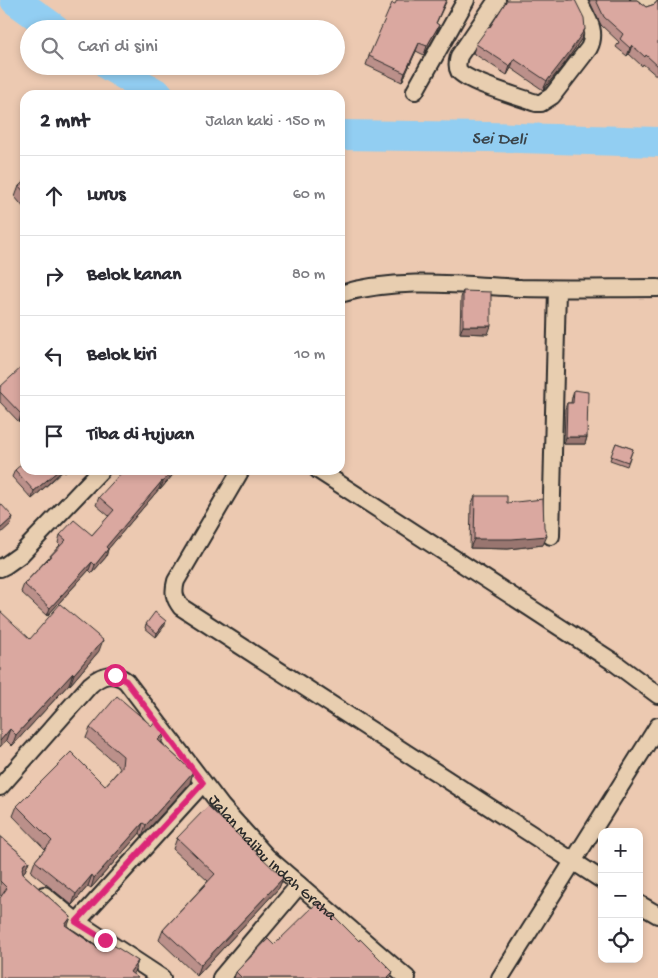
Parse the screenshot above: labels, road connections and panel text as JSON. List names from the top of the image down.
{
  "streets": {
    "street": ["Jalan Malibu Indah Graha"]
  },
  "water": ["Sei Deli"],
  "page": {
    "search": "Cari di sini",
    "heading": ["2 mnt", "Jalan kaki · 150 m"],
    "list": [
      ["Lurus", "60 m"],
      ["Belok kanan", "80 m"],
      ["Belok kiri", "10 m"],
      "Tiba di tujuan"
    ],
    "map_buttons": ["+", "−"]
  }
}
